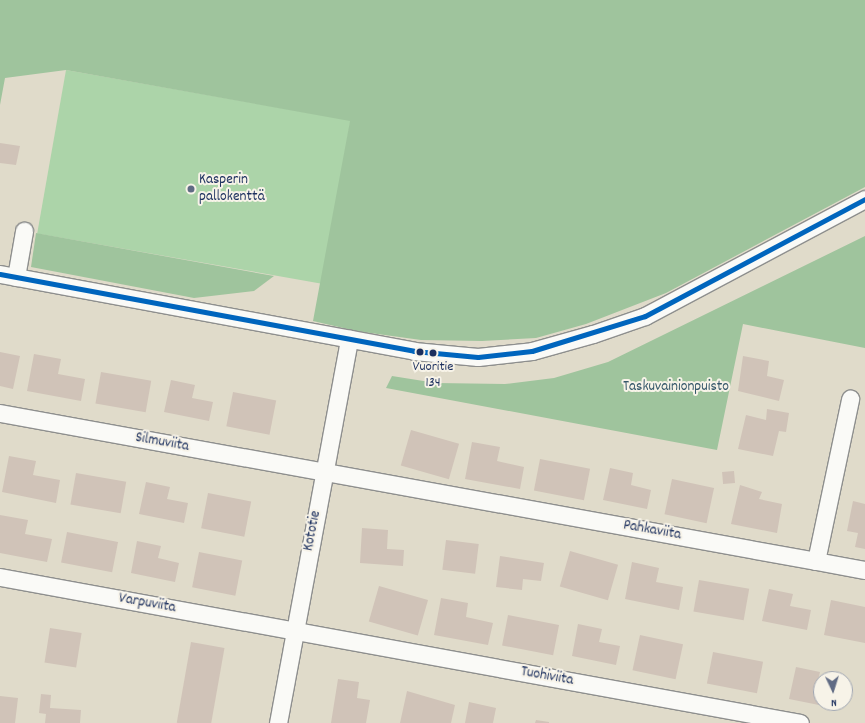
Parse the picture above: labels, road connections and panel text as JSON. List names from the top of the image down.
{
  "streets": {
    "street": [
      "Silmuviita",
      "Kototie",
      "Pahkaviita",
      "Varpuviita",
      "Tuohiviita"
    ]
  },
  "crossings": [
    ["Silmuviita", "Kototie"],
    ["Silmuviita", "Pahkaviita"],
    ["Kototie", "Pahkaviita"],
    ["Kototie", "Varpuviita"],
    ["Kototie", "Tuohiviita"],
    ["Varpuviita", "Tuohiviita"]
  ],
  "parks": ["Taskuvainionpuisto"],
  "places": ["Kasperin pallokenttä", "Vuoritie 134"],
  "north": "bottom"
}
